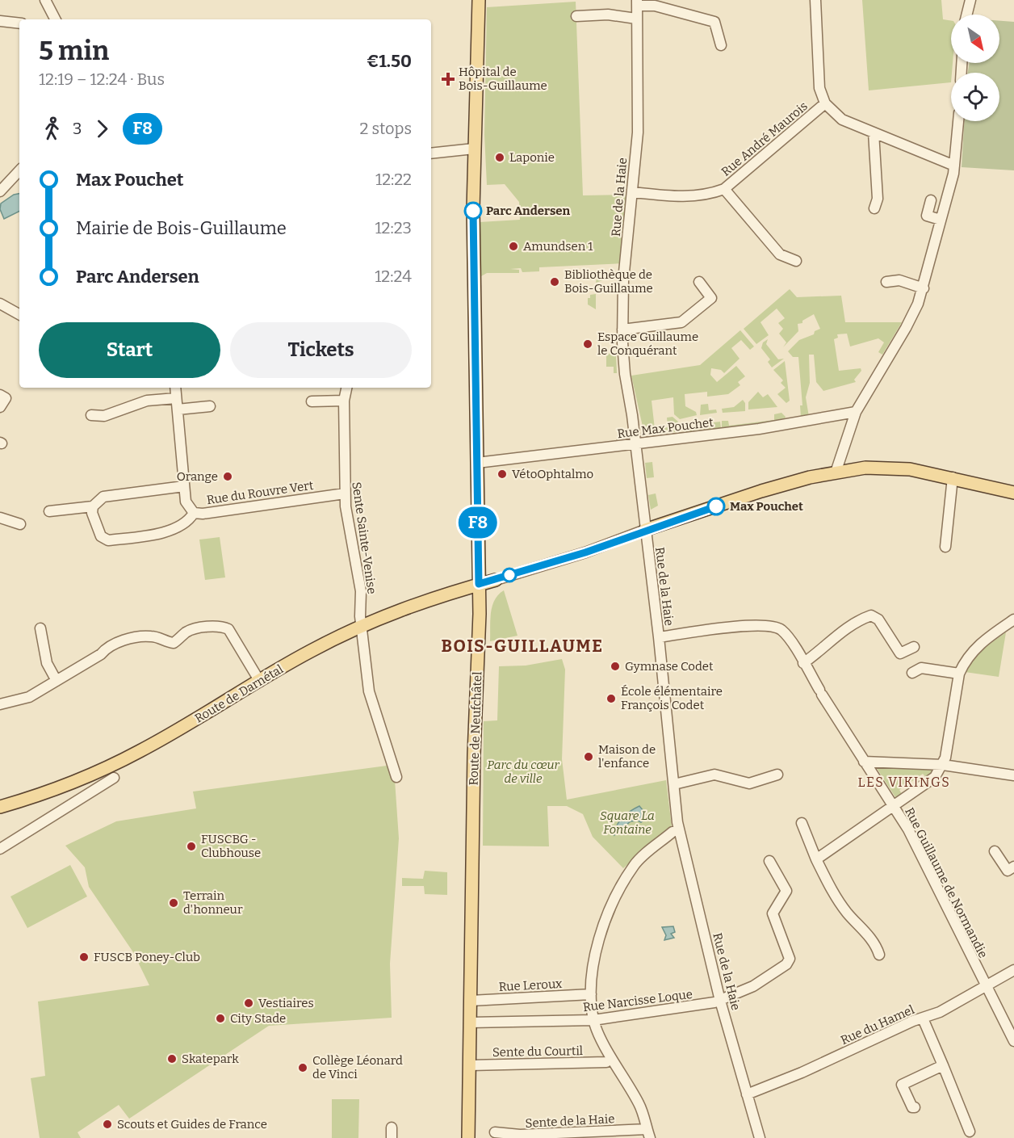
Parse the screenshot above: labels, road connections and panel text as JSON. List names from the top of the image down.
{
  "streets": {
    "main road": ["Route de Darnétal", "Route de Neufchâtel"],
    "street": [
      "Rue André Maurois",
      "Rue de la Haie",
      "Rue Max Pouchet",
      "Rue du Rouvre Vert",
      "Sente Sainte-Venise",
      "Rue Guillaume de Normandie",
      "Rue Leroux",
      "Rue Narcisse Loque",
      "Rue du Hamel",
      "Sente du Courtil",
      "Sente de la Haie"
    ]
  },
  "crossings": [
    ["Rue André Maurois", "Rue de la Haie"],
    ["Rue de la Haie", "Rue Max Pouchet"],
    ["Rue de la Haie", "Rue Guillaume de Normandie"],
    ["Rue de la Haie", "Rue Narcisse Loque"],
    ["Rue de la Haie", "Rue du Hamel"],
    ["Rue Max Pouchet", "Route de Neufchâtel"],
    ["Rue du Rouvre Vert", "Sente Sainte-Venise"],
    ["Sente Sainte-Venise", "Route de Darnétal"],
    ["Route de Darnétal", "Route de Neufchâtel"],
    ["Route de Neufchâtel", "Rue Leroux"],
    ["Route de Neufchâtel", "Rue Narcisse Loque"],
    ["Route de Neufchâtel", "Sente du Courtil"],
    ["Rue Guillaume de Normandie", "Rue du Hamel"]
  ],
  "districts": ["BOIS-GUILLAUME", "LES VIKINGS"],
  "parks": ["Parc du cœur de ville", "Square La Fontaine"],
  "places": {
    "health": ["Hôpital de Bois-Guillaume"],
    "other": [
      "Laponie",
      "Parc Andersen",
      "Amundsen 1",
      "Bibliothèque de Bois-Guillaume",
      "Espace Guillaume le Conquérant",
      "VétoOphtalmo",
      "Orange",
      "Max Pouchet",
      "Gymnase Codet",
      "École élémentaire François Codet",
      "Maison de l'enfance",
      "FUSCBG - Clubhouse",
      "Terrain d'honneur",
      "FUSCB Poney-Club",
      "Vestiaires",
      "City Stade",
      "Skatepark",
      "Collège Léonard de Vinci",
      "Scouts et Guides de France"
    ]
  },
  "lines": ["bus line F8"],
  "north": "bottom right",
  "page": {
    "on_map": "F8",
    "heading": ["5 min", "12:19 – 12:24 · Bus", "€1.50"],
    "legs": ["3", "F8", "2 stops"],
    "list": [
      {
        "name": "Max Pouchet",
        "value": "12:22"
      },
      {
        "name": "Mairie de Bois-Guillaume",
        "value": "12:23"
      },
      {
        "name": "Parc Andersen",
        "value": "12:24"
      }
    ],
    "buttons": ["Start", "Tickets"]
  }
}
